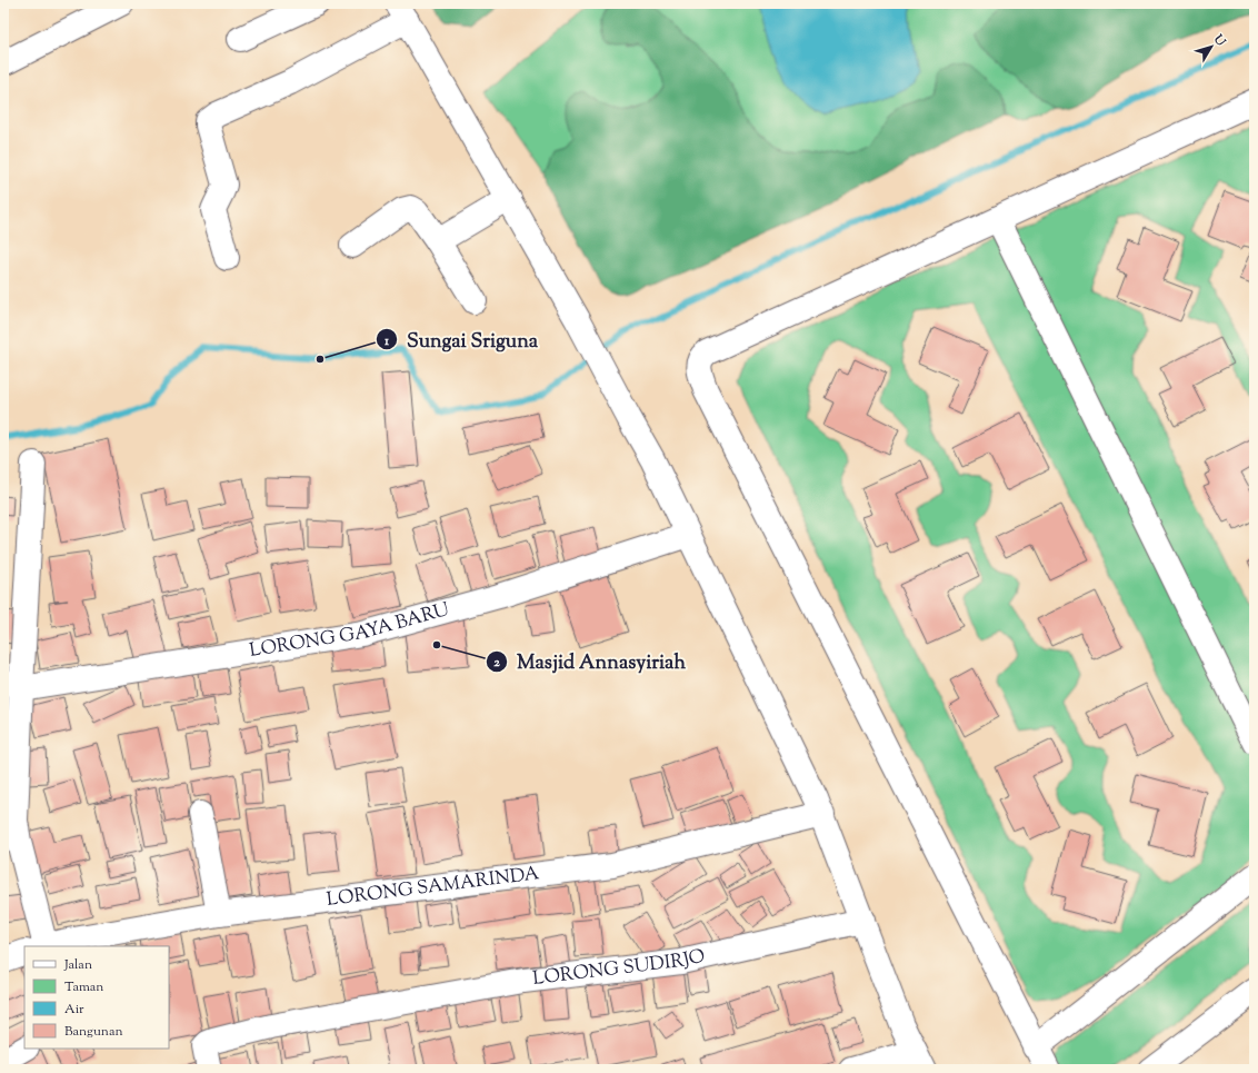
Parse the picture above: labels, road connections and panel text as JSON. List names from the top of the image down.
{
  "streets": {
    "street": ["LORONG GAYA BARU", "LORONG SAMARINDA", "LORONG SUDIRJO"]
  },
  "places": ["Sungai Sriguna", "Masjid Annasyiriah"],
  "legend": [
    "Jalan",
    "Taman",
    "Air",
    "Bangunan"
  ],
  "north": "top right"
}
